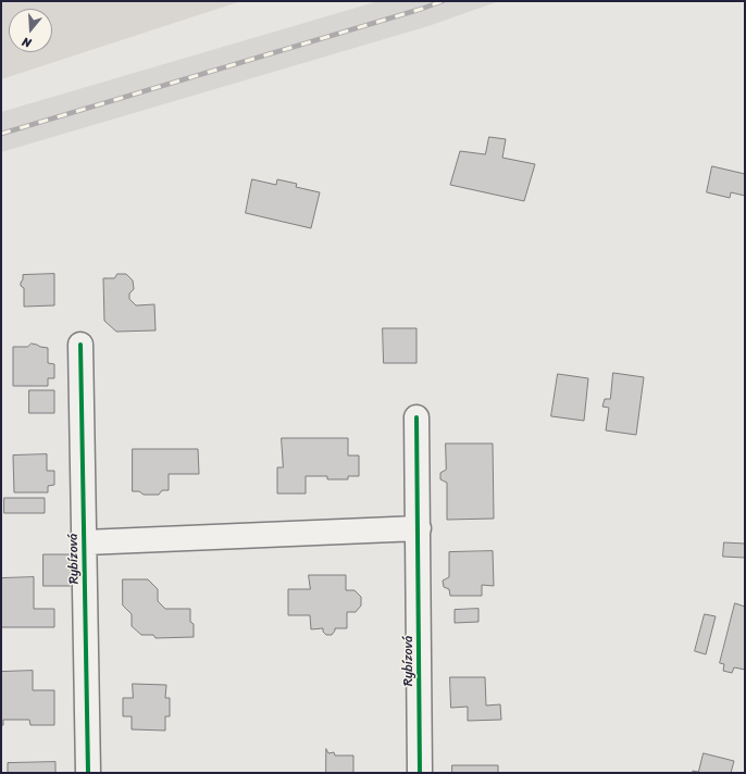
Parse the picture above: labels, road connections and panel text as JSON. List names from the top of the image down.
{
  "streets": {
    "street": ["Rybízová"]
  },
  "north": "bottom"
}
